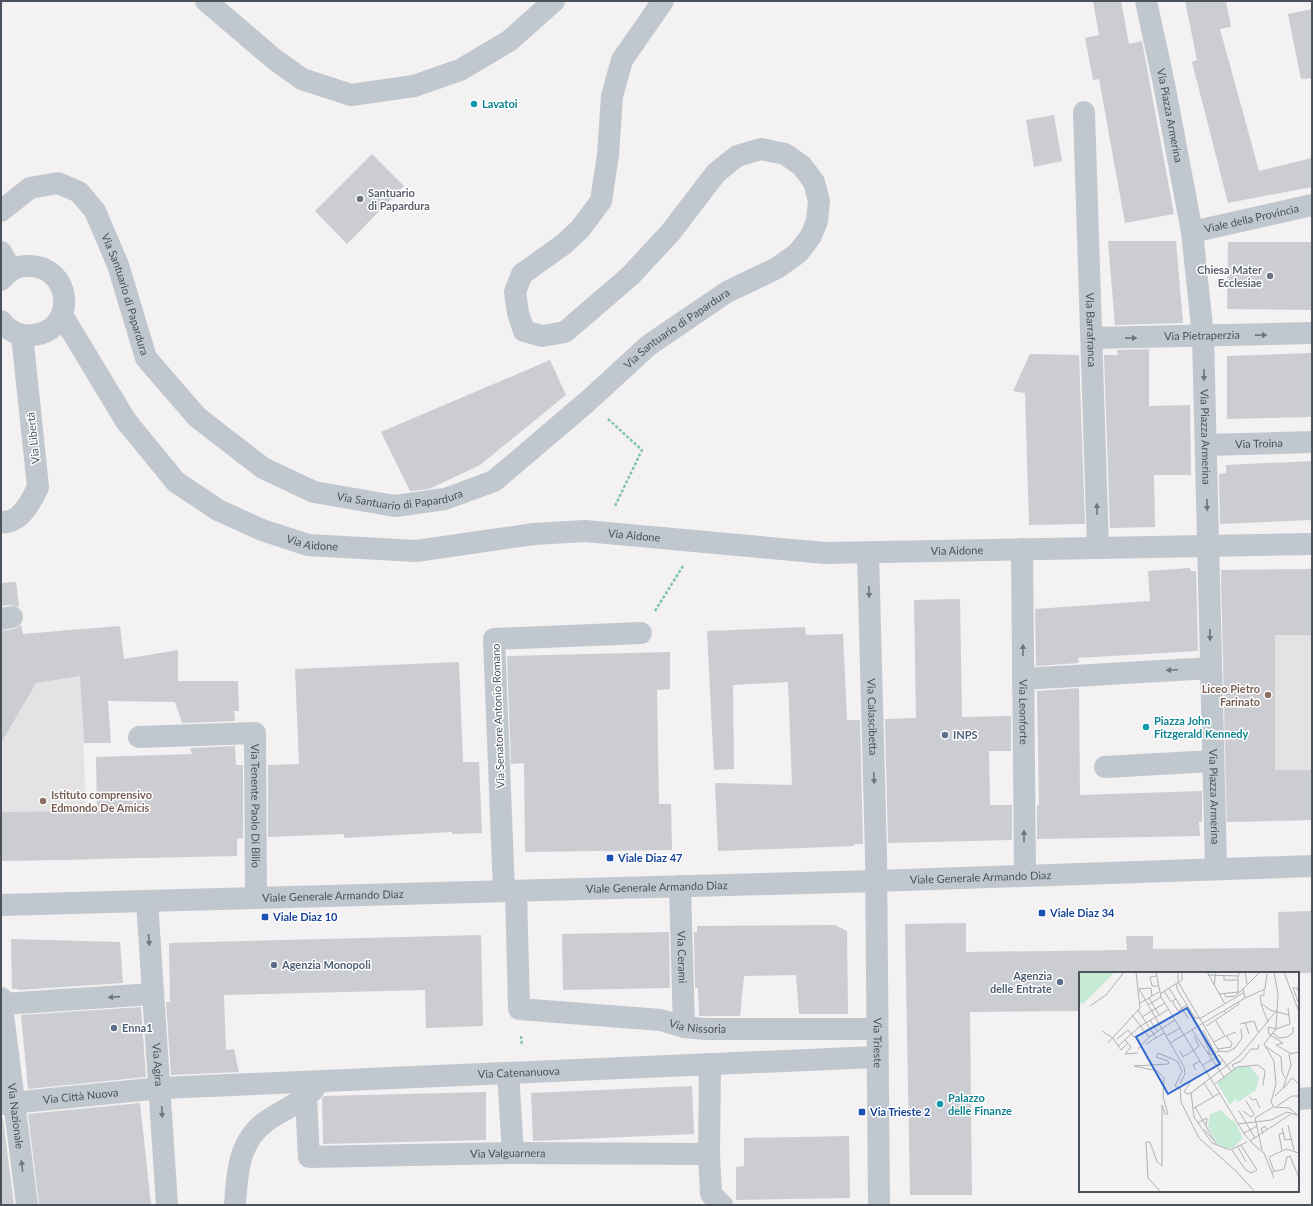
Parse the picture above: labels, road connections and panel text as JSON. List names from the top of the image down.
{
  "streets": {
    "street": [
      "Via Piazza Armerina",
      "Viale della Provincia",
      "Via Santuario di Papardura",
      "Via Barrafranca",
      "Via Pietraperzia",
      "Via Libertà",
      "Via Troina",
      "Via Aidone",
      "Via Leonforte",
      "Via Senatore Antonio Romano",
      "Via Calascibetta",
      "Via Tenente Paolo Di Bilio",
      "Viale Generale Armando Diaz",
      "Via Cerami",
      "Via Nissoria",
      "Via Trieste",
      "Via Agira",
      "Via Catenanuova",
      "Via Città Nuova",
      "Via Nazionale",
      "Via Valguarnera"
    ]
  },
  "crossings": [
    ["Via Piazza Armerina", "Viale della Provincia"],
    ["Via Piazza Armerina", "Via Pietraperzia"],
    ["Via Piazza Armerina", "Via Troina"],
    ["Via Piazza Armerina", "Via Aidone"],
    ["Via Piazza Armerina", "Viale Generale Armando Diaz"],
    ["Via Barrafranca", "Via Pietraperzia"],
    ["Via Barrafranca", "Via Aidone"],
    ["Via Aidone", "Via Leonforte"],
    ["Via Aidone", "Via Calascibetta"],
    ["Via Leonforte", "Viale Generale Armando Diaz"],
    ["Via Senatore Antonio Romano", "Viale Generale Armando Diaz"],
    ["Via Senatore Antonio Romano", "Via Nissoria"],
    ["Via Calascibetta", "Viale Generale Armando Diaz"],
    ["Via Calascibetta", "Via Trieste"],
    ["Via Tenente Paolo Di Bilio", "Viale Generale Armando Diaz"],
    ["Viale Generale Armando Diaz", "Via Cerami"],
    ["Viale Generale Armando Diaz", "Via Trieste"],
    ["Viale Generale Armando Diaz", "Via Agira"],
    ["Via Cerami", "Via Nissoria"],
    ["Via Nissoria", "Via Trieste"],
    ["Via Trieste", "Via Catenanuova"],
    ["Via Agira", "Via Catenanuova"],
    ["Via Agira", "Via Città Nuova"],
    ["Via Agira", "Via Nazionale"],
    ["Via Catenanuova", "Via Città Nuova"],
    ["Via Città Nuova", "Via Nazionale"]
  ],
  "one_way": [
    "Via Piazza Armerina",
    "Via Barrafranca",
    "Via Pietraperzia",
    "Via Leonforte",
    "Via Calascibetta",
    "Via Agira"
  ],
  "places": {
    "other": [
      "Lavatoi",
      "Santuario di Papardura",
      "Chiesa Mater Ecclesiae",
      "Liceo Pietro Farinato",
      "Piazza John Fitzgerald Kennedy",
      "INPS",
      "Istituto comprensivo Edmondo De Amicis",
      "Agenzia Monopoli",
      "Agenzia delle Entrate",
      "Enna1",
      "Palazzo delle Finanze"
    ],
    "transit": [
      "Viale Diaz 47",
      "Viale Diaz 34",
      "Viale Diaz 10",
      "Via Trieste 2"
    ]
  }
}
